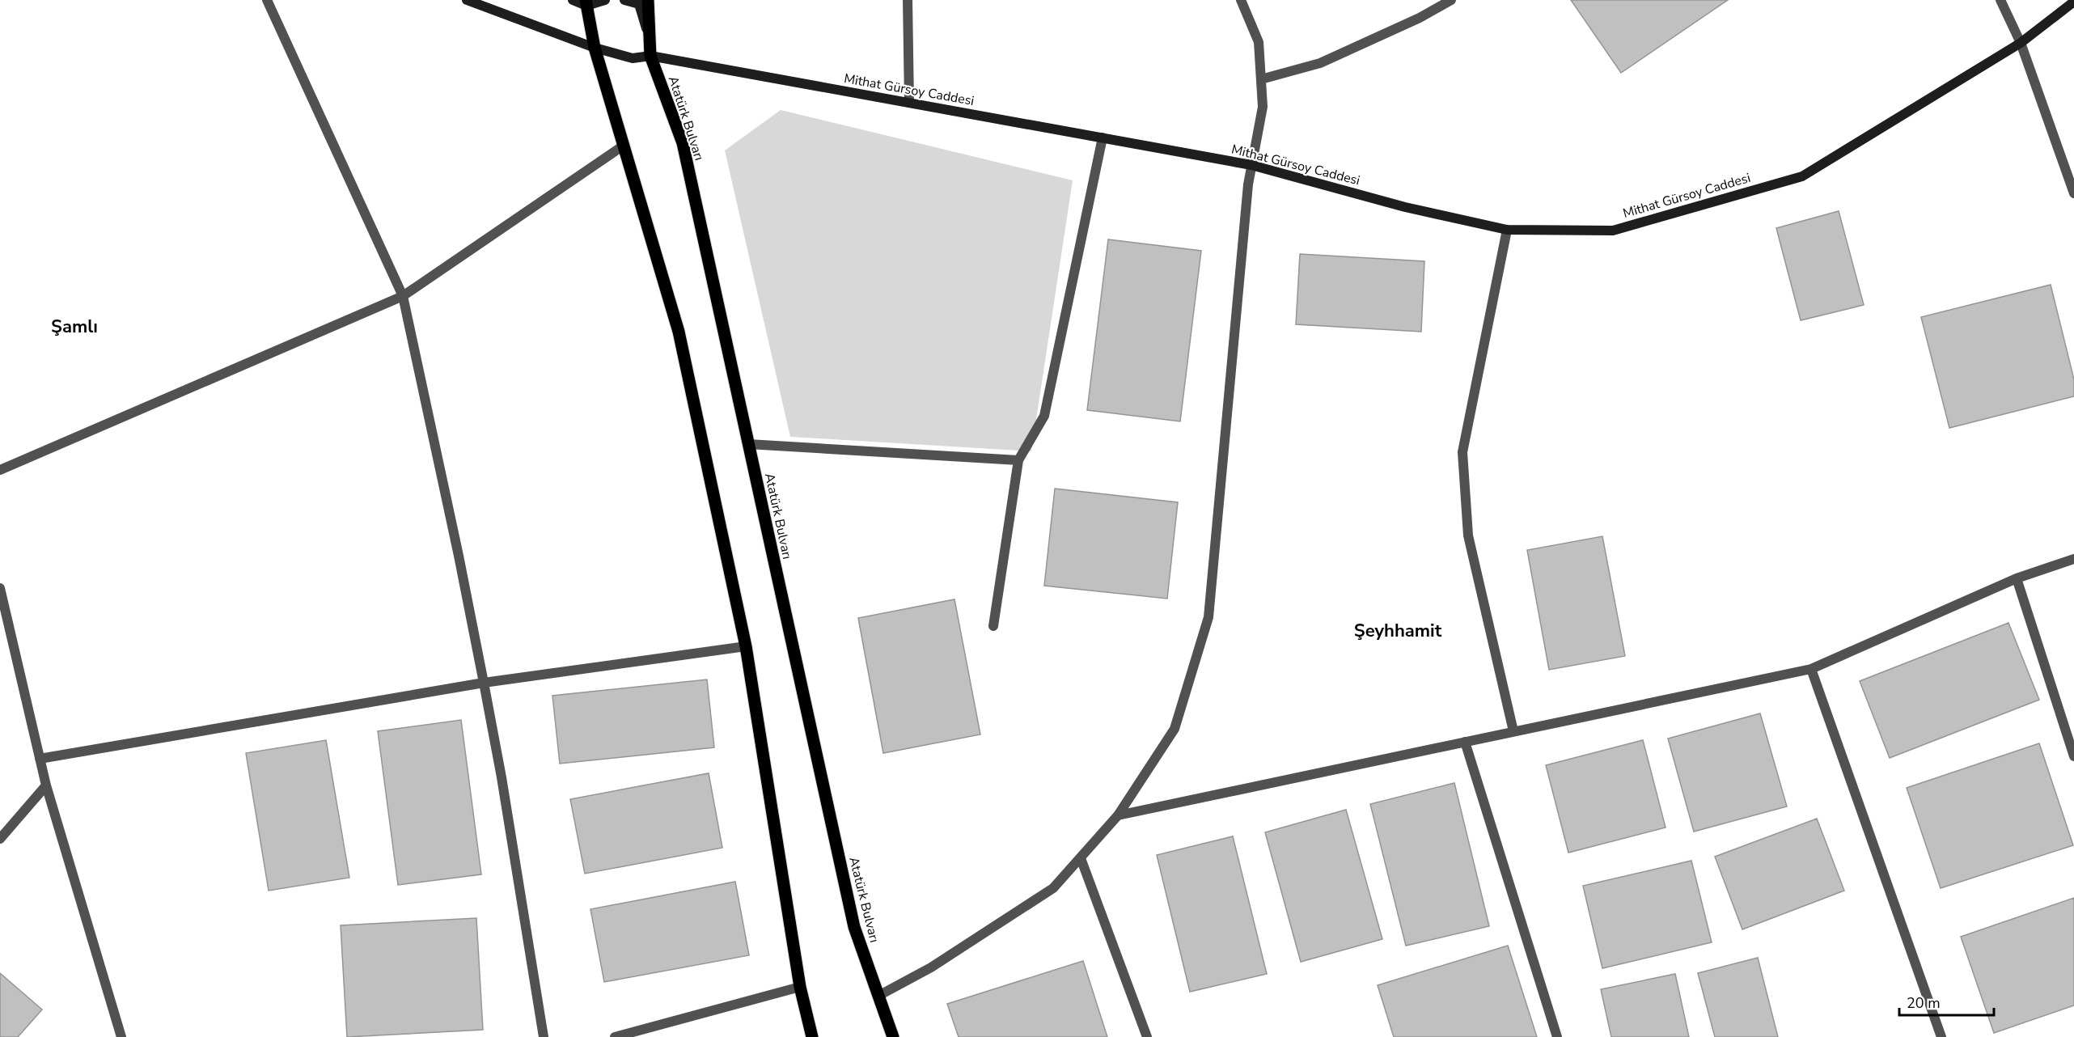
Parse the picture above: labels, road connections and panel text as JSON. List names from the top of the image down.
{
  "streets": {
    "main road": ["Mithat Gürsoy Caddesi", "Atatürk Bulvarı"]
  },
  "crossings": [
    ["Mithat Gürsoy Caddesi", "Atatürk Bulvarı"]
  ],
  "districts": ["Şamlı", "Şeyhhamit"],
  "scale_bar": "20 m"
}
